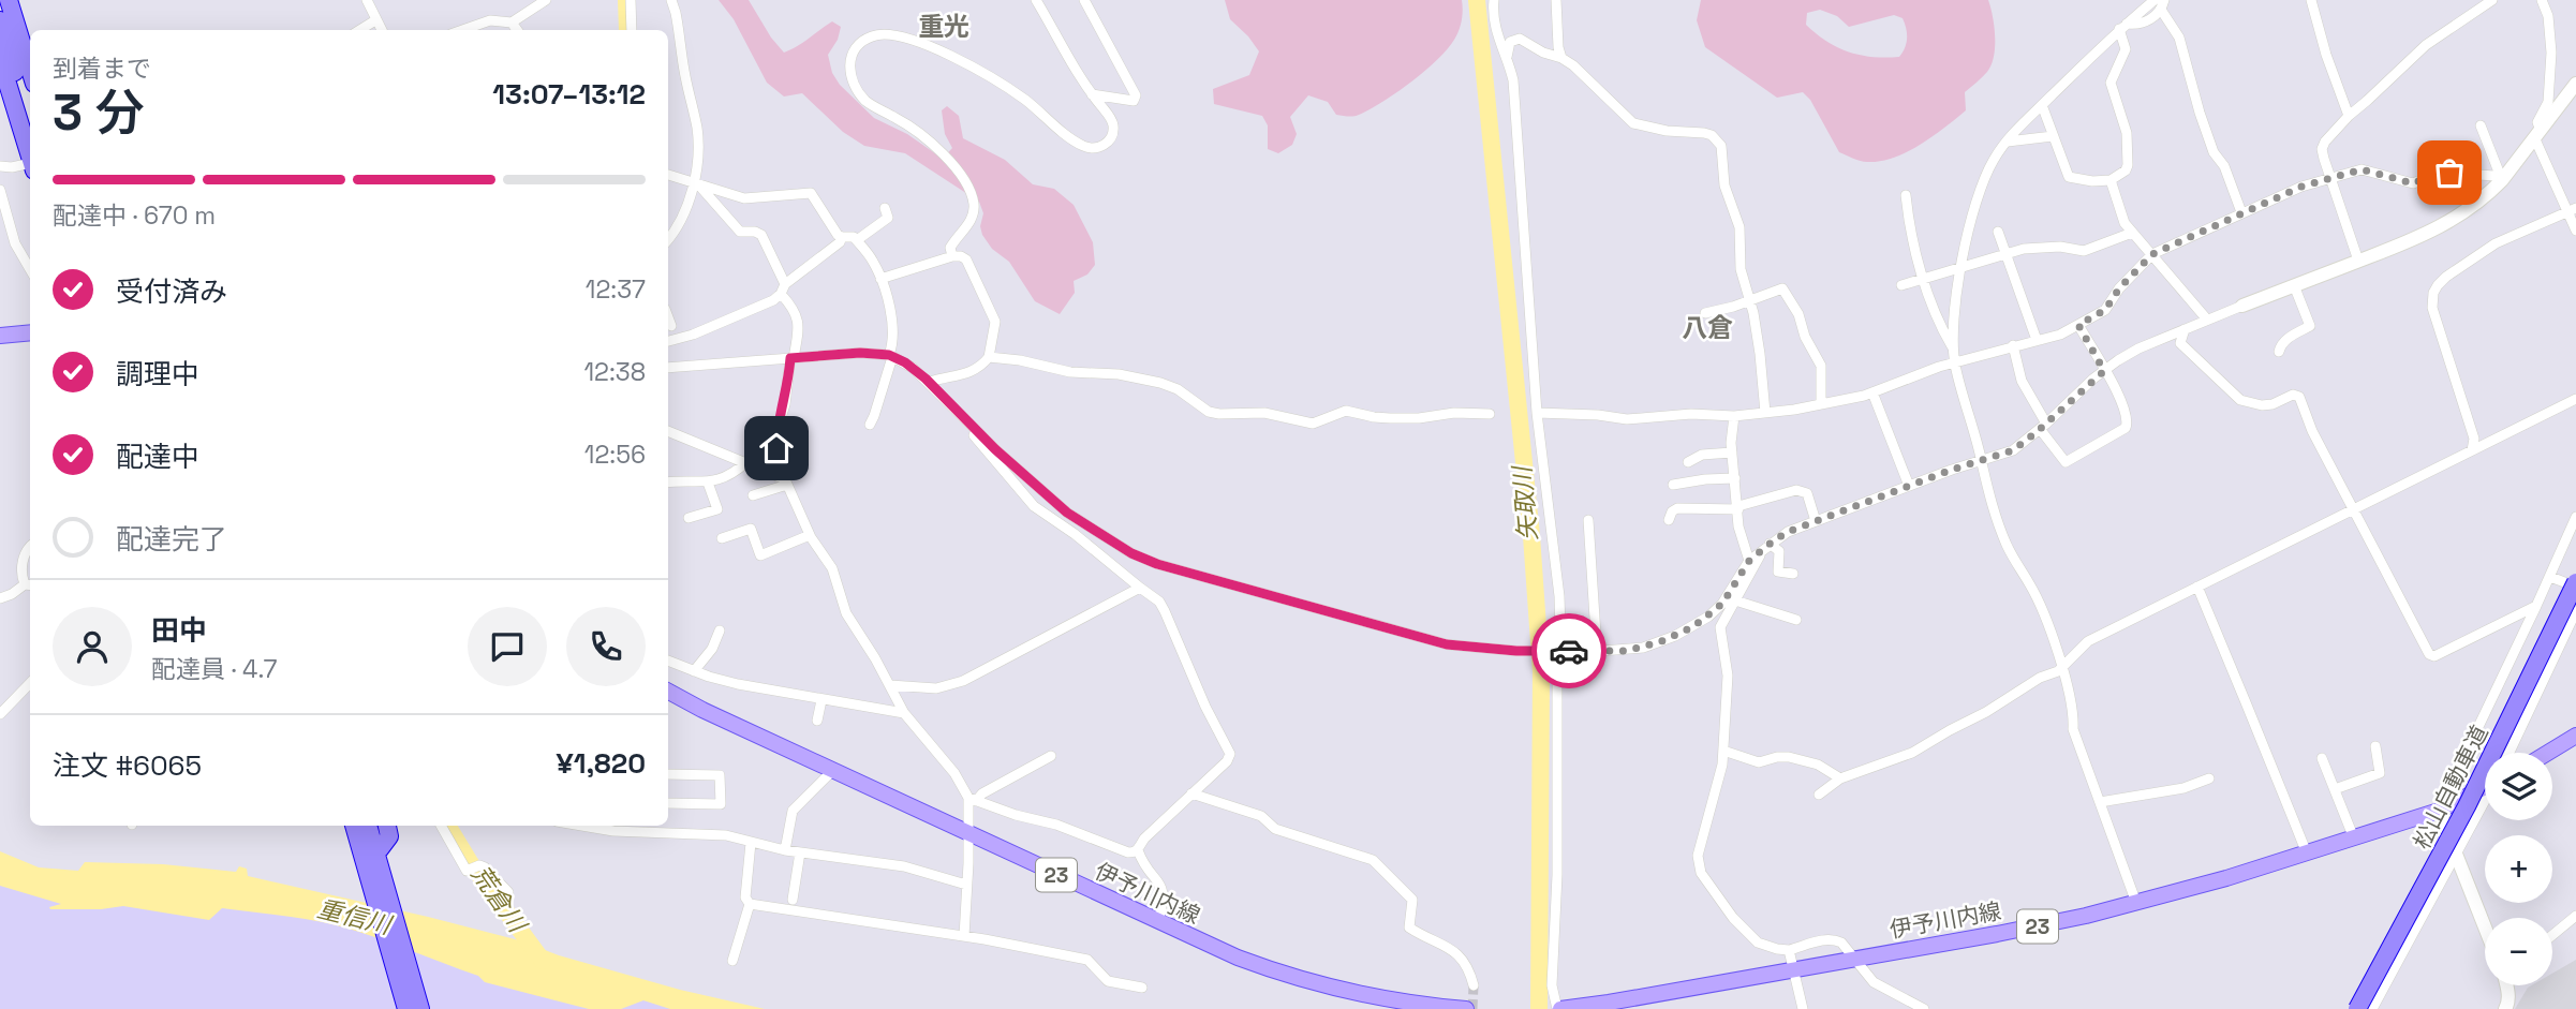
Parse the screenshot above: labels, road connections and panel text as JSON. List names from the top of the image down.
{
  "streets": {
    "highway": ["松山自動車道"],
    "main road": ["23", "伊予川内線"]
  },
  "districts": ["重光", "八倉"],
  "water": ["矢取川", "荒倉川", "重信川"],
  "page": {
    "heading": ["3 分", "到着まで", "13:07–13:12"],
    "panel": [
      "田中",
      "配達員 · 4.7",
      "注文 #6065",
      "¥1,820"
    ],
    "bar": "配達中 · 670 m",
    "list": [
      ["受付済み", "12:37"],
      ["調理中", "12:38"],
      ["配達中", "12:56"],
      "配達完了"
    ],
    "map_buttons": ["+", "−"]
  }
}
